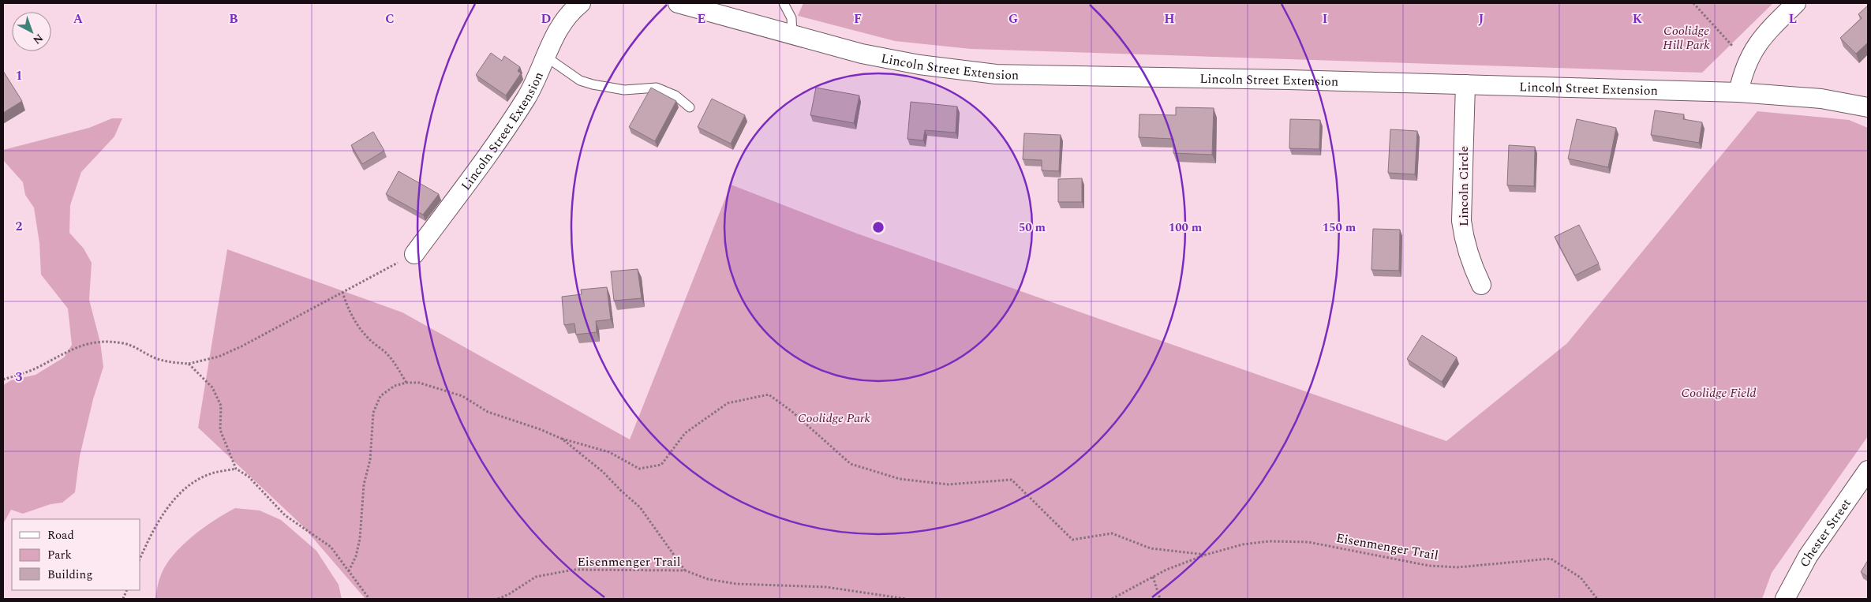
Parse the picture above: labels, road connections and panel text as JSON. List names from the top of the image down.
{
  "streets": {
    "street": ["Lincoln Street Extension", "Lincoln Circle", "Chester Street"],
    "path": ["Eisenmenger Trail"]
  },
  "crossings": [
    ["Lincoln Street Extension", "Lincoln Circle"]
  ],
  "parks": ["Coolidge Hill Park", "Coolidge Field", "Coolidge Park"],
  "legend": ["Road", "Park", "Building"],
  "north": "bottom right",
  "grid": {
    "columns": [
      "A",
      "B",
      "C",
      "D",
      "E",
      "F",
      "G",
      "H",
      "I",
      "J",
      "K",
      "L"
    ],
    "rows": ["1", "2", "3"]
  },
  "rings": ["50 m", "100 m", "150 m"]
}
